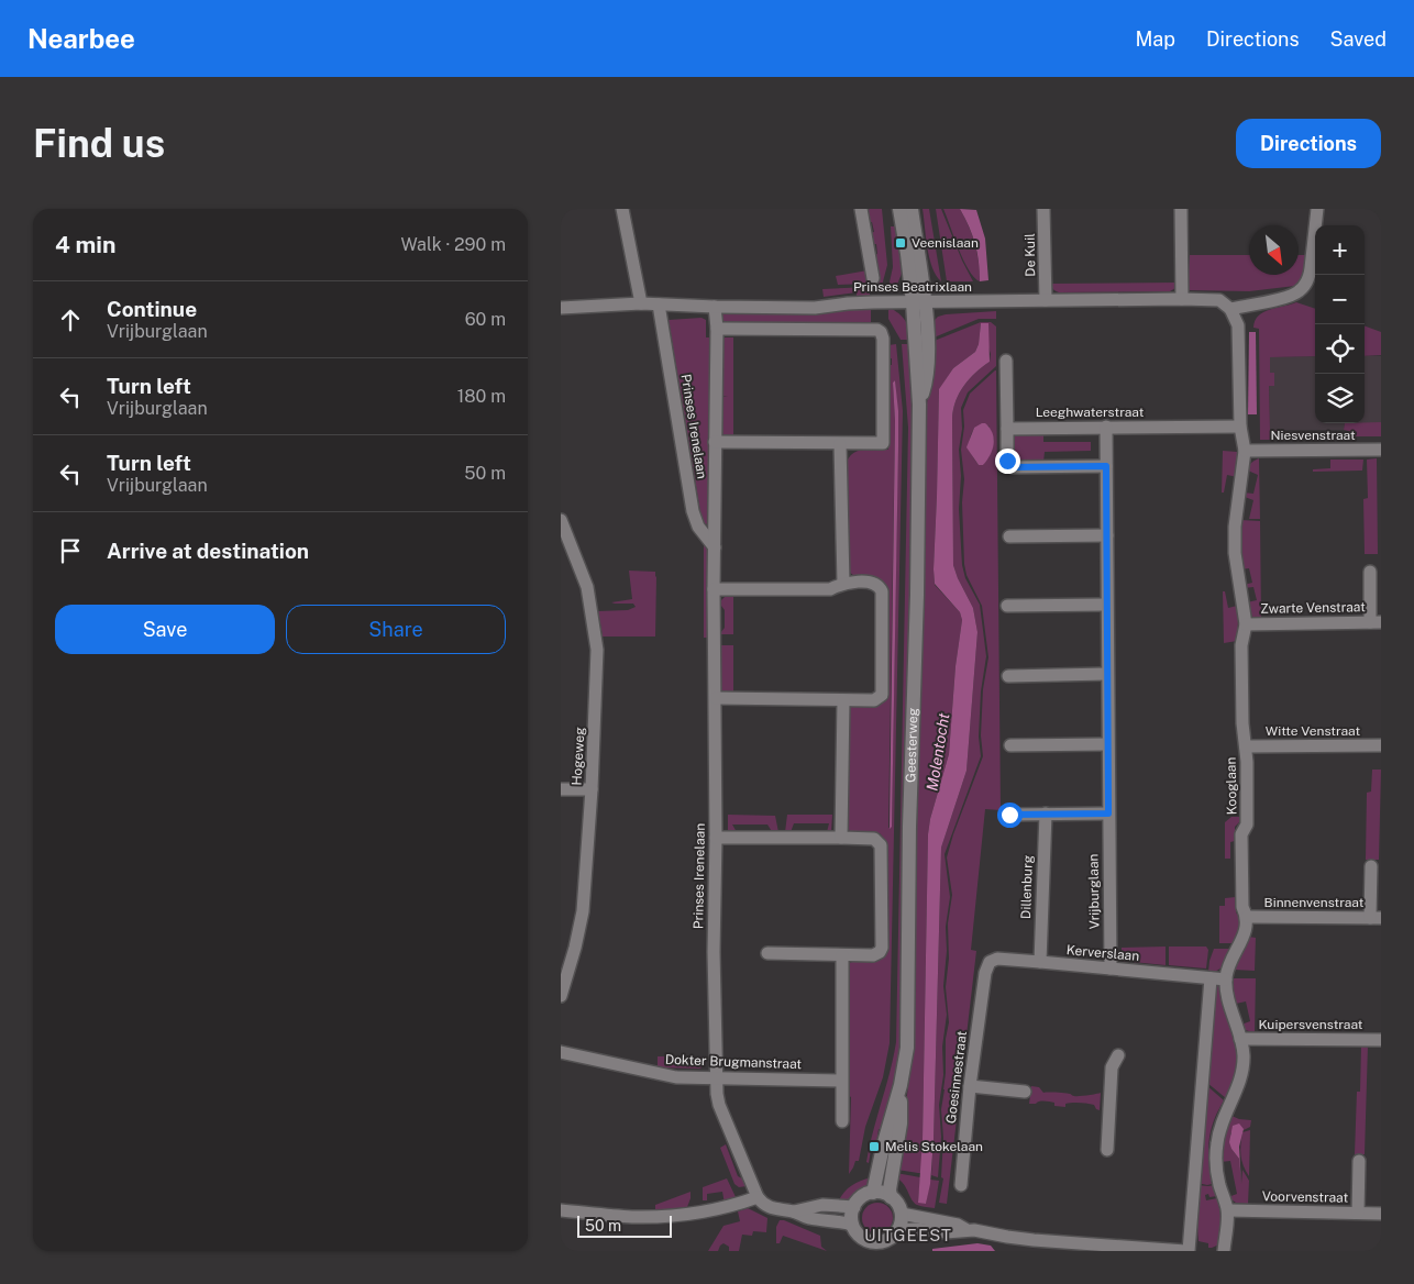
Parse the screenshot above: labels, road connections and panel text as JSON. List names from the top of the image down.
{
  "streets": {
    "main road": ["Geesterweg"],
    "street": [
      "De Kuil",
      "Prinses Beatrixlaan",
      "Leeghwaterstraat",
      "Prinses Irenelaan",
      "Niesvenstraat",
      "Zwarte Venstraat",
      "Witte Venstraat",
      "Hogeweg",
      "Kooglaan",
      "Dillenburg",
      "Vrijburglaan",
      "Binnenvenstraat",
      "Kerverslaan",
      "Kuipersvenstraat",
      "Dokter Brugmanstraat",
      "Goesinnestraat",
      "Voorvenstraat"
    ]
  },
  "crossings": [
    ["De Kuil", "Prinses Beatrixlaan"],
    ["Prinses Beatrixlaan", "Prinses Irenelaan"],
    ["Prinses Beatrixlaan", "Geesterweg"],
    ["Prinses Beatrixlaan", "Kooglaan"],
    ["Leeghwaterstraat", "Kooglaan"],
    ["Leeghwaterstraat", "Vrijburglaan"],
    ["Prinses Irenelaan", "Dokter Brugmanstraat"],
    ["Niesvenstraat", "Kooglaan"],
    ["Zwarte Venstraat", "Kooglaan"],
    ["Witte Venstraat", "Kooglaan"],
    ["Kooglaan", "Binnenvenstraat"],
    ["Kooglaan", "Kerverslaan"],
    ["Kooglaan", "Kuipersvenstraat"],
    ["Kooglaan", "Voorvenstraat"],
    ["Dillenburg", "Kerverslaan"],
    ["Vrijburglaan", "Kerverslaan"],
    ["Kerverslaan", "Goesinnestraat"]
  ],
  "districts": ["UITGEEST"],
  "water": ["Molentocht"],
  "places": {
    "transit": ["Veenislaan", "Melis Stokelaan"]
  },
  "scale_bar": "50 m",
  "north": "bottom right",
  "page": {
    "header": "Nearbee",
    "nav": ["Map", "Directions", "Saved"],
    "buttons": [
      "Directions",
      ["Save", "Share"]
    ],
    "title": "Find us",
    "heading": ["4 min", "Walk · 290 m"],
    "map_buttons": ["+", "−"],
    "list": [
      ["Continue", "Vrijburglaan", "60 m"],
      ["Turn left", "Vrijburglaan", "180 m"],
      ["Turn left", "Vrijburglaan", "50 m"],
      "Arrive at destination"
    ],
    "scale": "50 m"
  }
}
